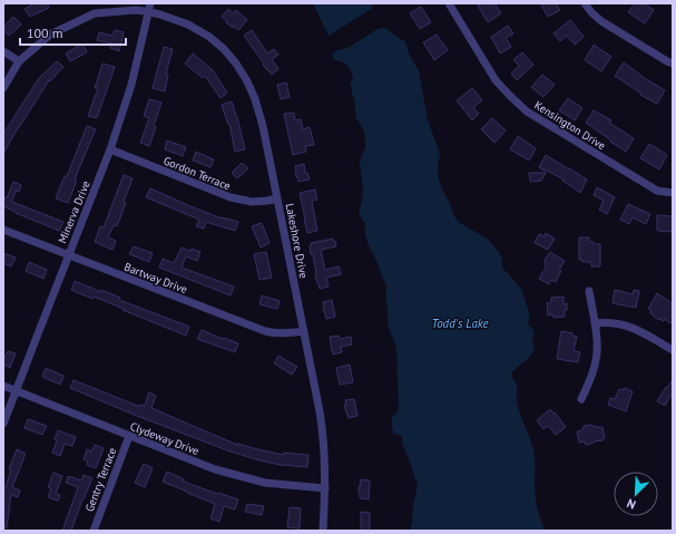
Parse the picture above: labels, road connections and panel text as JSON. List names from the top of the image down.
{
  "streets": {
    "street": [
      "Kensington Drive",
      "Gordon Terrace",
      "Minerva Drive",
      "Lakeshore Drive",
      "Bartway Drive",
      "Clydeway Drive",
      "Gentry Terrace"
    ]
  },
  "crossings": [
    ["Gordon Terrace", "Minerva Drive"],
    ["Gordon Terrace", "Lakeshore Drive"],
    ["Minerva Drive", "Lakeshore Drive"],
    ["Minerva Drive", "Bartway Drive"],
    ["Minerva Drive", "Clydeway Drive"],
    ["Lakeshore Drive", "Bartway Drive"],
    ["Lakeshore Drive", "Clydeway Drive"],
    ["Clydeway Drive", "Gentry Terrace"]
  ],
  "water": ["Todd's Lake"],
  "scale_bar": "100 m",
  "north": "bottom left"
}
